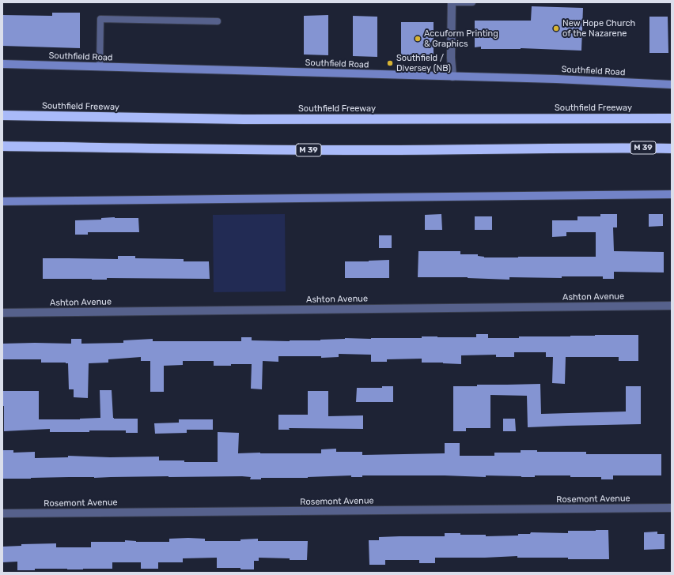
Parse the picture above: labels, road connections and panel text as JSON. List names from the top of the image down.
{
  "streets": {
    "highway": ["Southfield Freeway", "M 39"],
    "main road": ["Southfield Road"],
    "street": ["Ashton Avenue", "Rosemont Avenue"]
  },
  "places": ["New Hope Church of the Nazarene", "Accuform Printing & Graphics", "Southfield / Diversey (NB)"]
}
